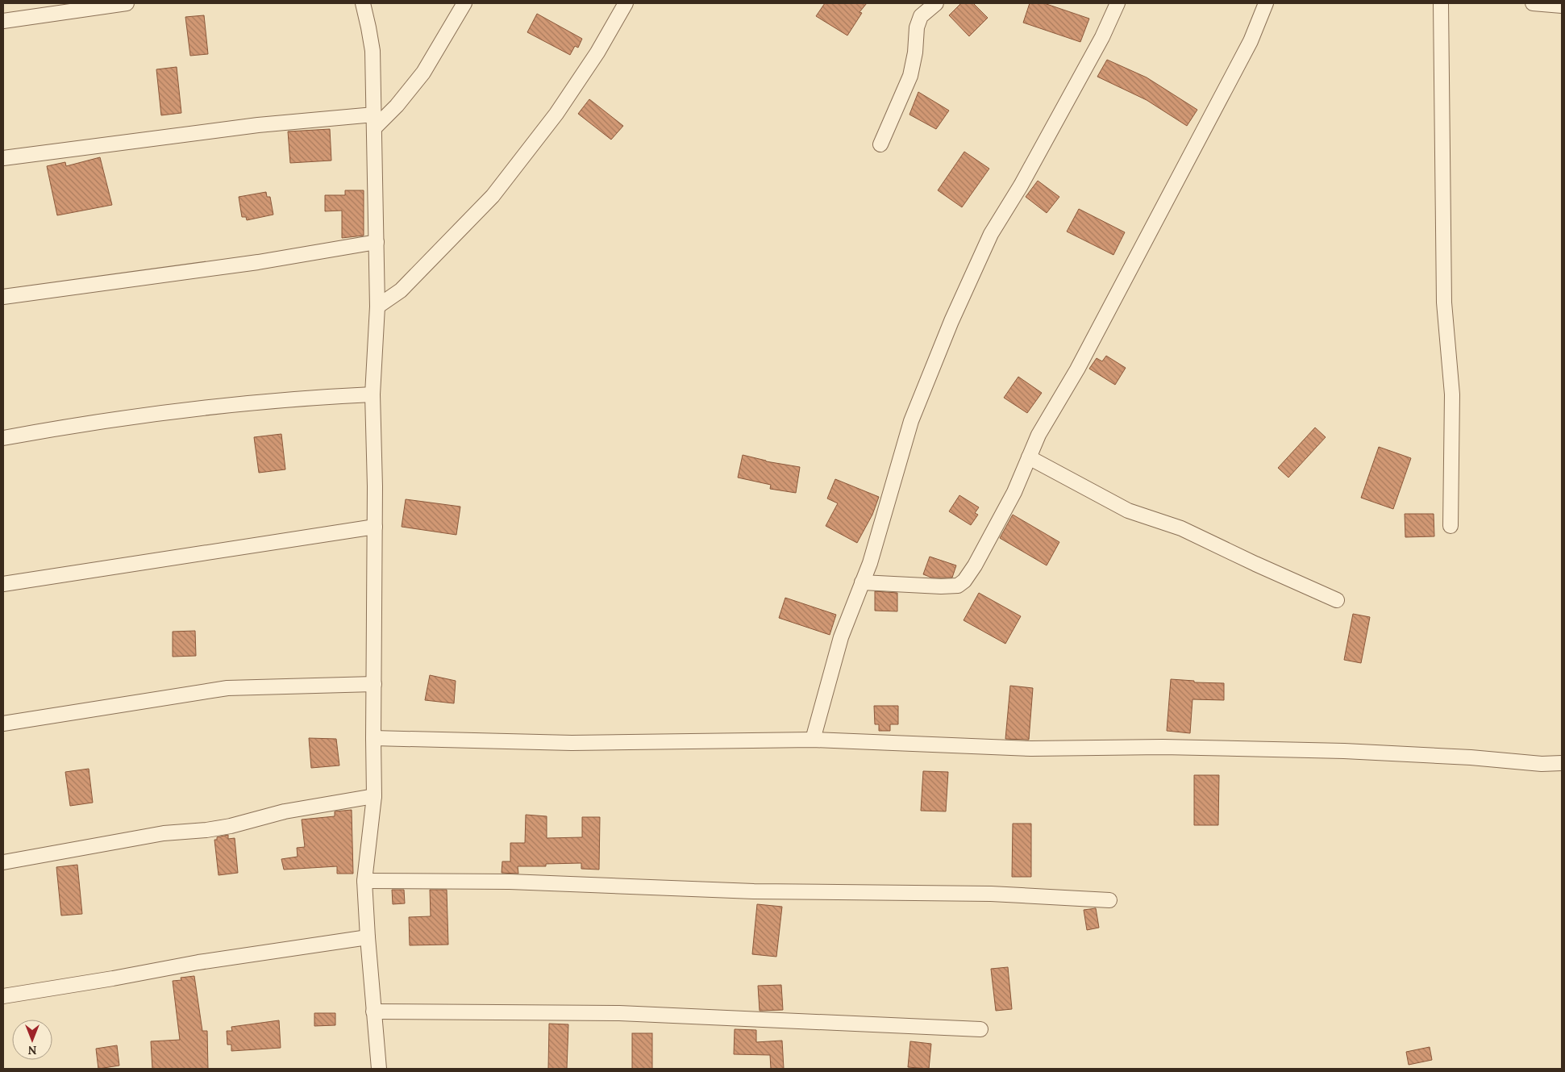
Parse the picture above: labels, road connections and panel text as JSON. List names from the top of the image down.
{
  "north": "bottom"
}
